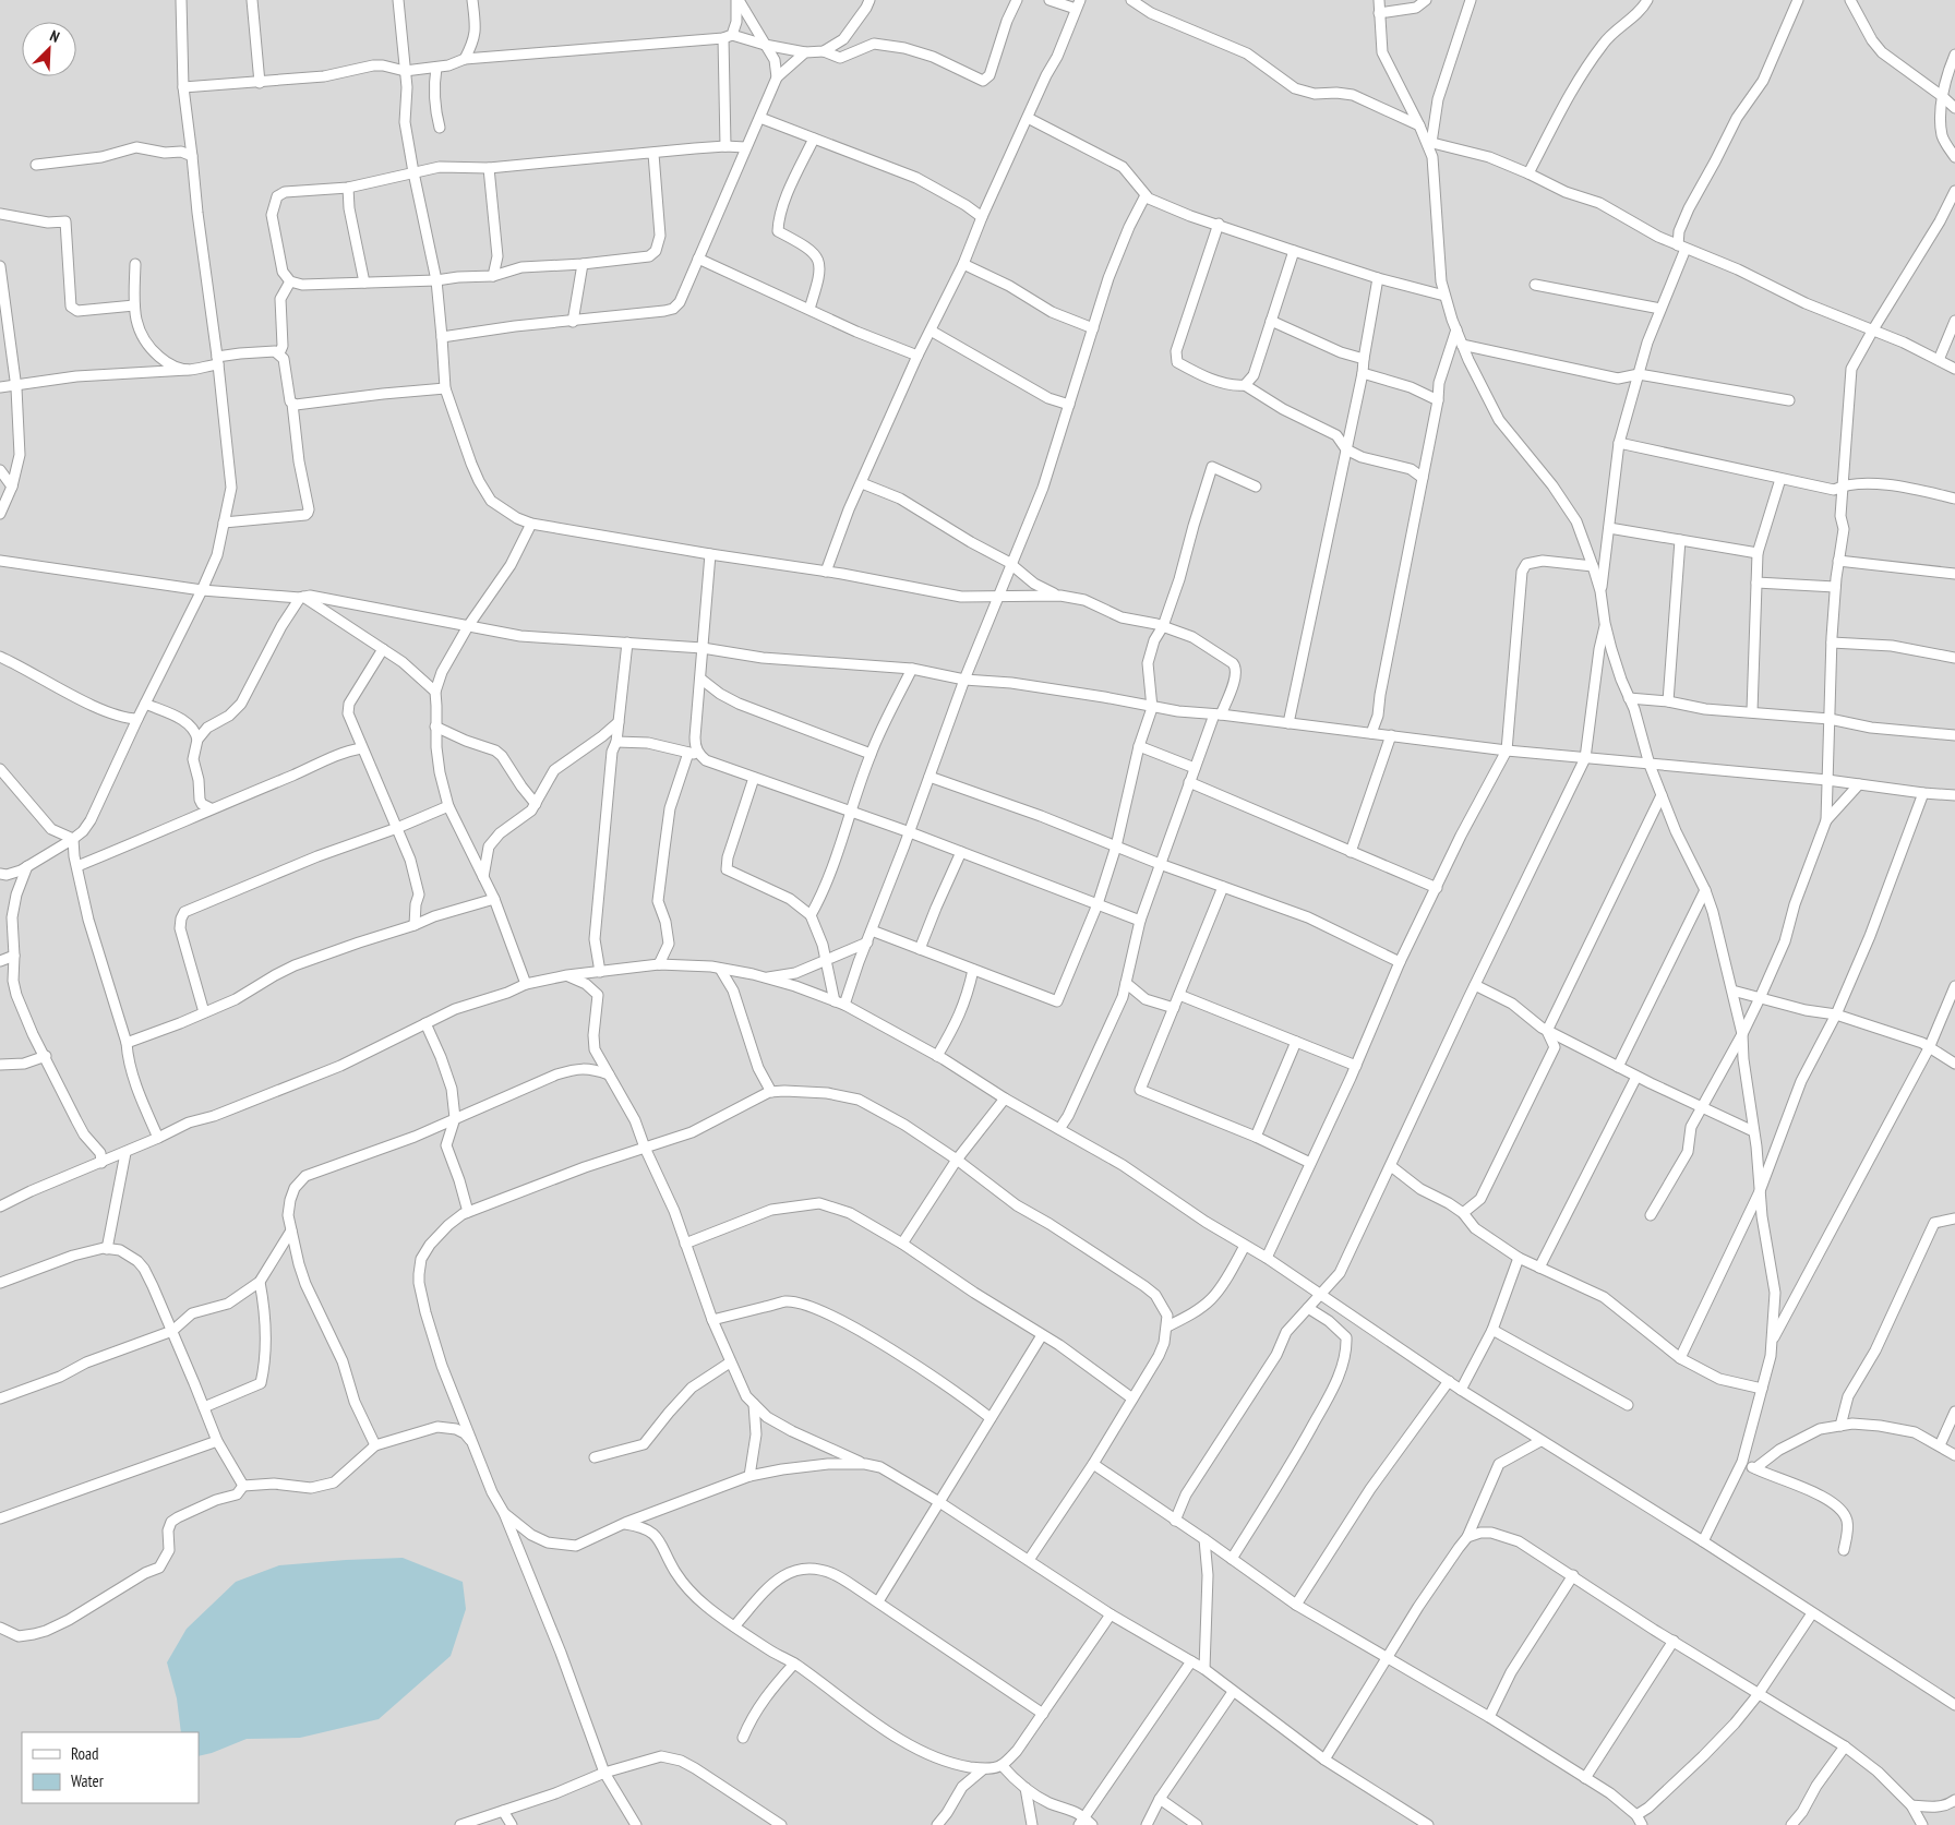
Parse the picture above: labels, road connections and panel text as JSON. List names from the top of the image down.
{
  "legend": ["Road", "Water"],
  "north": "top right"
}
